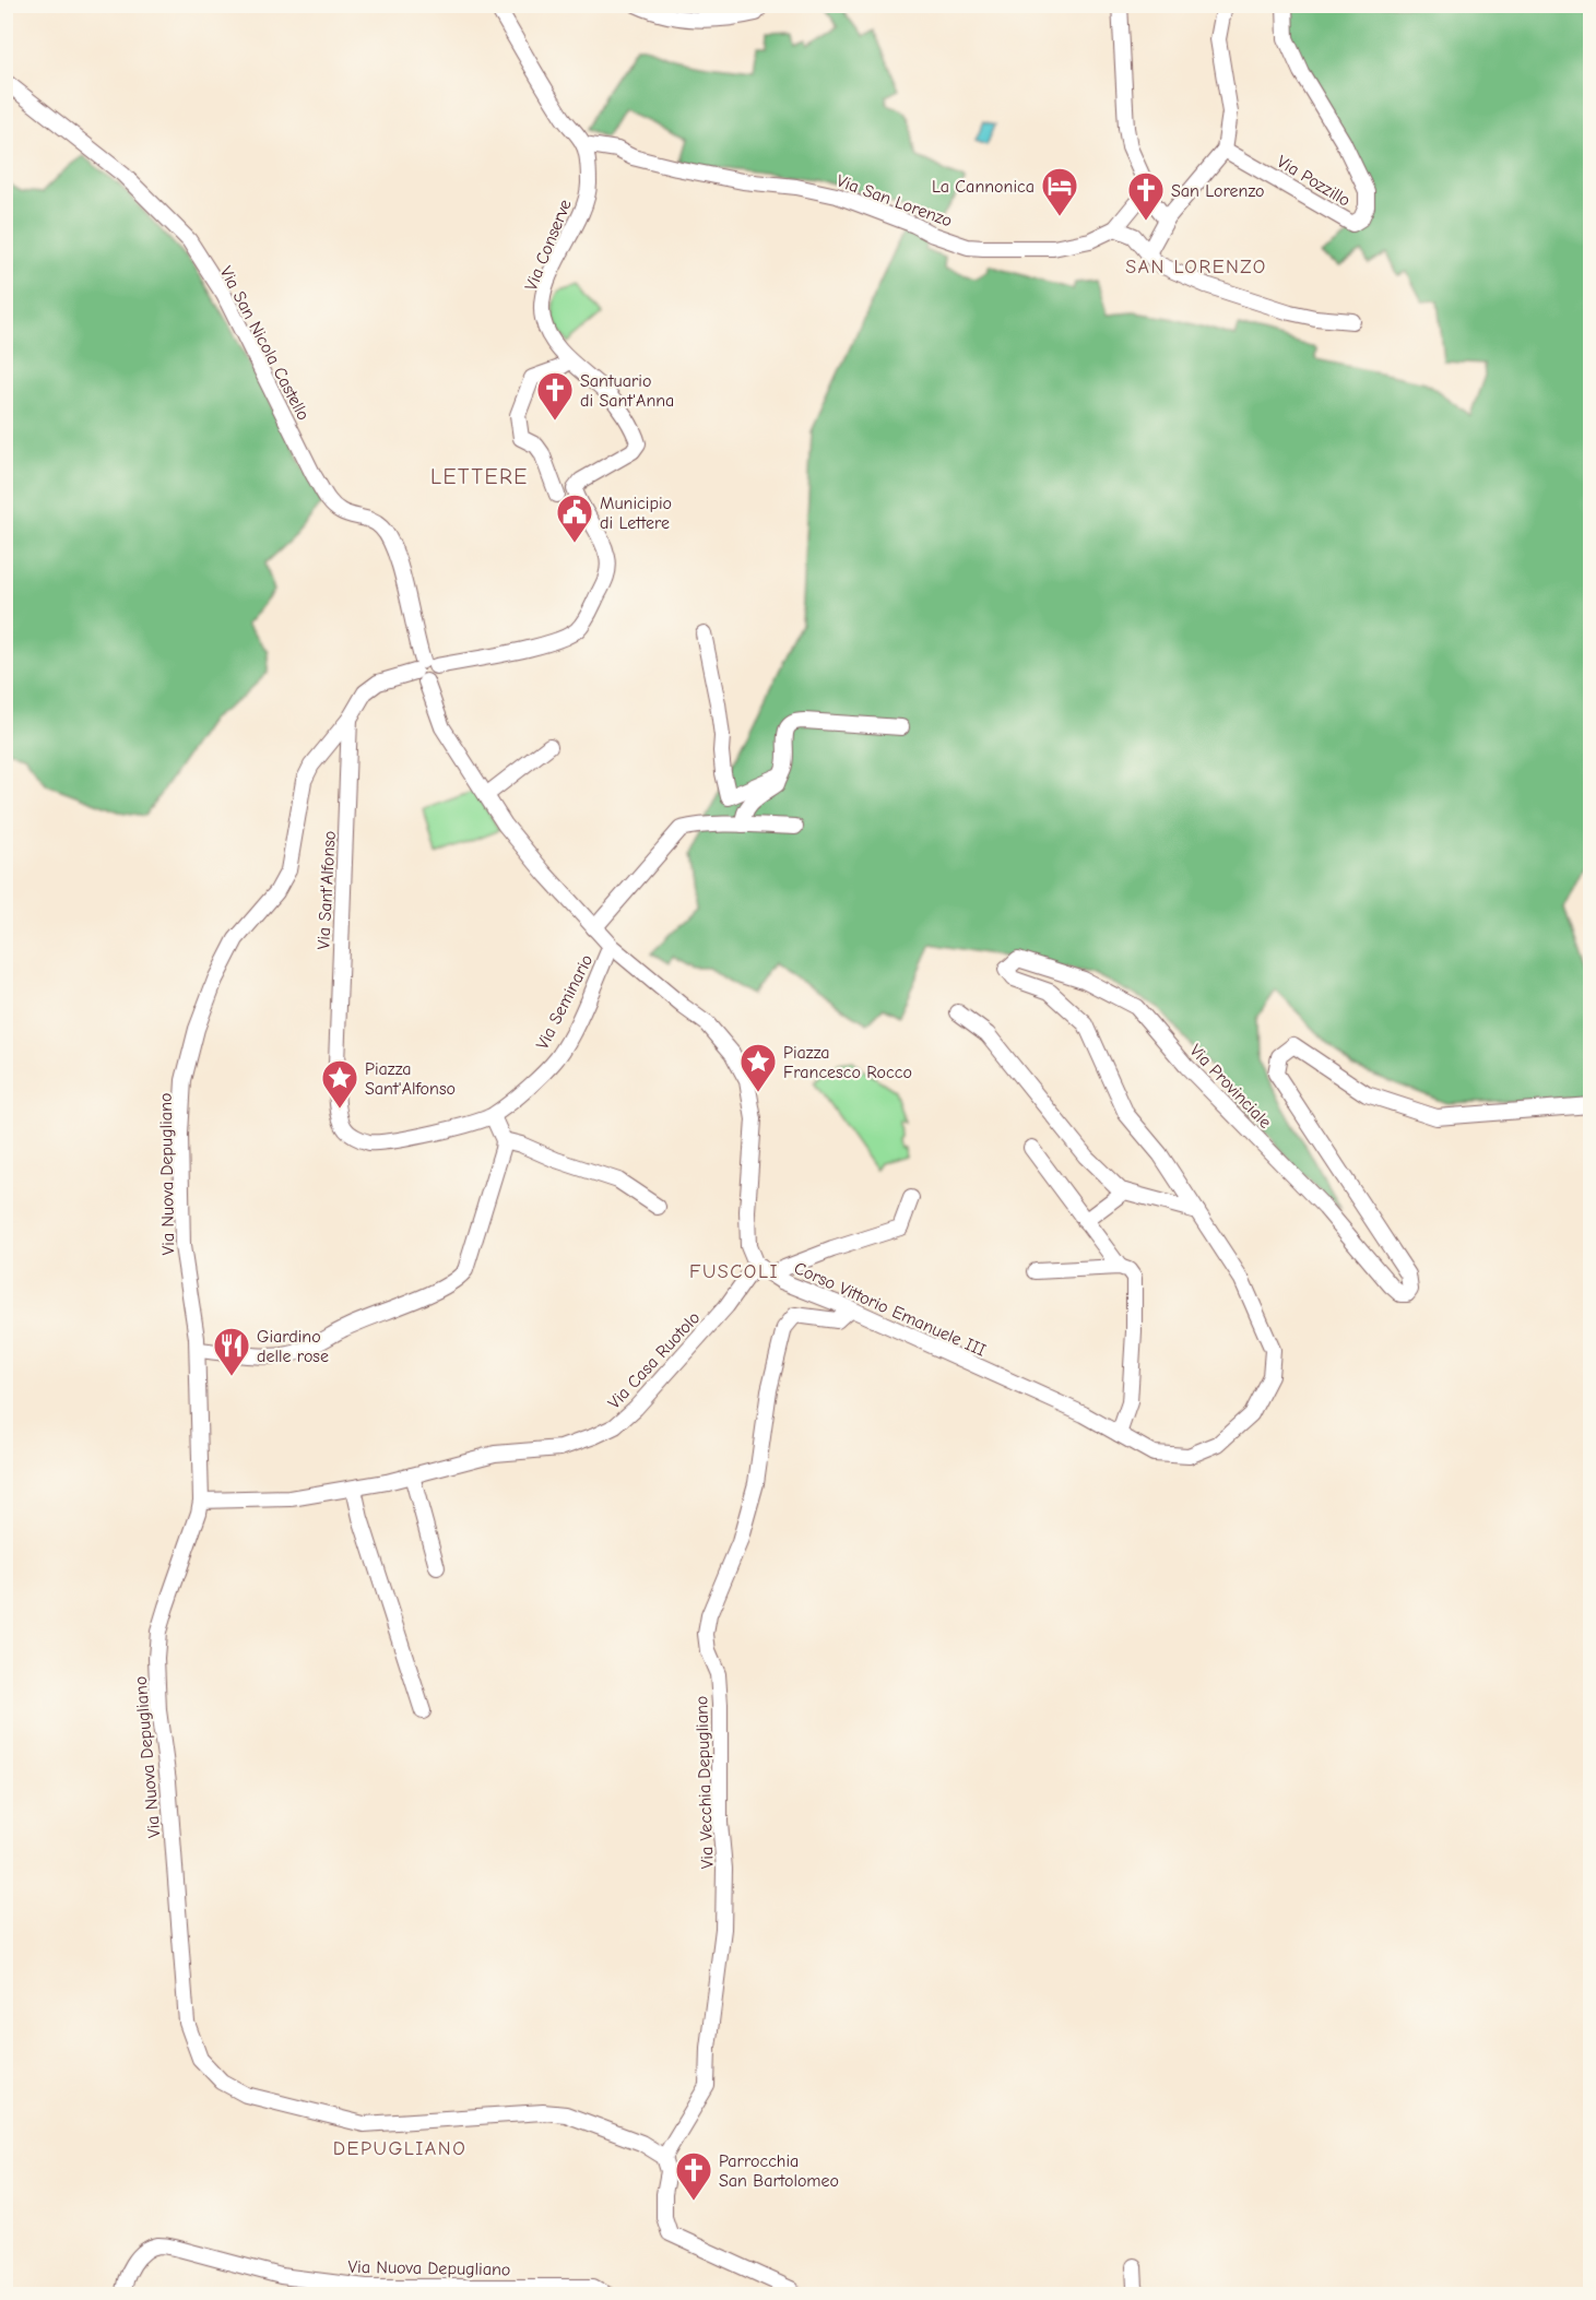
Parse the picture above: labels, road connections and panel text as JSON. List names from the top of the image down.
{
  "streets": {
    "street": [
      "Via Pozzillo",
      "Via San Lorenzo",
      "Via Conserve",
      "Via San Nicola Castello",
      "Via Sant'Alfonso",
      "Via Seminario",
      "Via Provinciale",
      "Via Nuova Depugliano",
      "Corso Vittorio Emanuele III",
      "Via Casa Ruotolo",
      "Via Vecchia Depugliano"
    ]
  },
  "crossings": [
    ["Via San Lorenzo", "Via Conserve"],
    ["Via Conserve", "Via San Nicola Castello"],
    ["Via Conserve", "Via Nuova Depugliano"],
    ["Via San Nicola Castello", "Via Nuova Depugliano"],
    ["Via Sant'Alfonso", "Via Seminario"],
    ["Via Sant'Alfonso", "Via Nuova Depugliano"],
    ["Via Provinciale", "Corso Vittorio Emanuele III"],
    ["Via Nuova Depugliano", "Via Casa Ruotolo"],
    ["Via Nuova Depugliano", "Via Vecchia Depugliano"],
    ["Corso Vittorio Emanuele III", "Via Casa Ruotolo"],
    ["Corso Vittorio Emanuele III", "Via Vecchia Depugliano"]
  ],
  "districts": [
    "SAN LORENZO",
    "LETTERE",
    "FUSCOLI",
    "DEPUGLIANO"
  ],
  "places": {
    "hotel": ["La Cannonica"],
    "church": ["San Lorenzo", "Santuario di Sant'Anna", "Parrocchia San Bartolomeo"],
    "public building": ["Municipio di Lettere"],
    "place": ["Piazza Francesco Rocco", "Piazza Sant'Alfonso"],
    "restaurant": ["Giardino delle rose"]
  }
}
